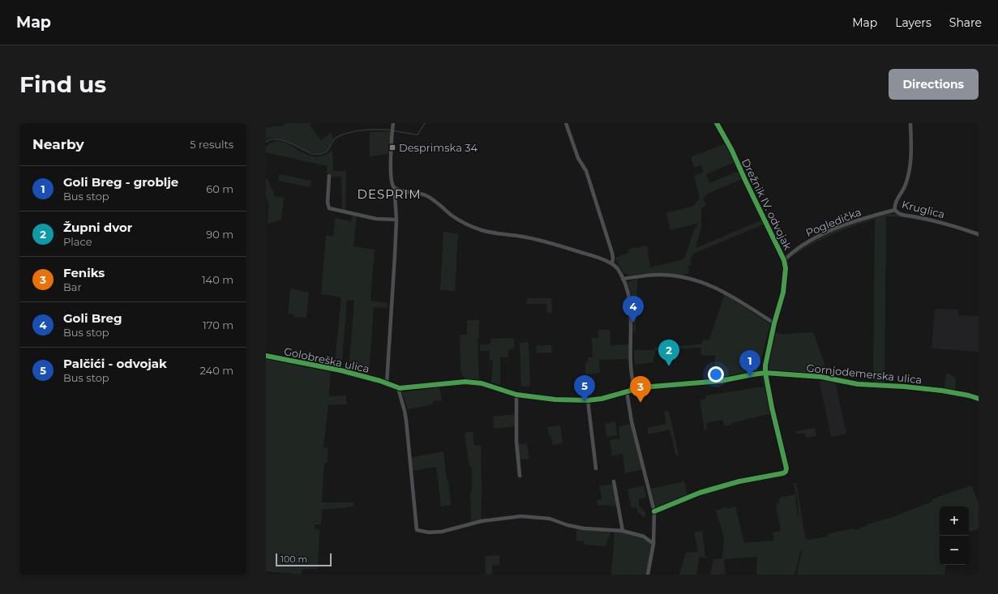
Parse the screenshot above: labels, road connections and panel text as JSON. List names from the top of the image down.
{
  "streets": {
    "street": [
      "Drežnik IV. odvojak",
      "Kruglica",
      "Pogledička",
      "Golobreška ulica",
      "Gornjodemerska ulica"
    ]
  },
  "crossings": [
    ["Drežnik IV. odvojak", "Pogledička"],
    ["Drežnik IV. odvojak", "Golobreška ulica"],
    ["Drežnik IV. odvojak", "Gornjodemerska ulica"],
    ["Kruglica", "Pogledička"],
    ["Golobreška ulica", "Gornjodemerska ulica"]
  ],
  "districts": ["DESPRIM"],
  "places": {
    "transit": ["Desprimska 34"]
  },
  "scale_bar": "100 m",
  "page": {
    "header": "Map",
    "nav": ["Map", "Layers", "Share"],
    "buttons": "Directions",
    "title": "Find us",
    "heading": ["Nearby", "5 results"],
    "list": [
      {
        "mark": "1",
        "name": "Goli Breg - groblje",
        "note": "Bus stop",
        "value": "60 m"
      },
      {
        "mark": "2",
        "name": "Župni dvor",
        "note": "Place",
        "value": "90 m"
      },
      {
        "mark": "3",
        "name": "Feniks",
        "note": "Bar",
        "value": "140 m"
      },
      {
        "mark": "4",
        "name": "Goli Breg",
        "note": "Bus stop",
        "value": "170 m"
      },
      {
        "mark": "5",
        "name": "Palčići - odvojak",
        "note": "Bus stop",
        "value": "240 m"
      }
    ],
    "pins": [
      "4",
      "2",
      "1",
      "5",
      "3"
    ],
    "map_buttons": ["+", "−"],
    "scale": "100 m"
  }
}
